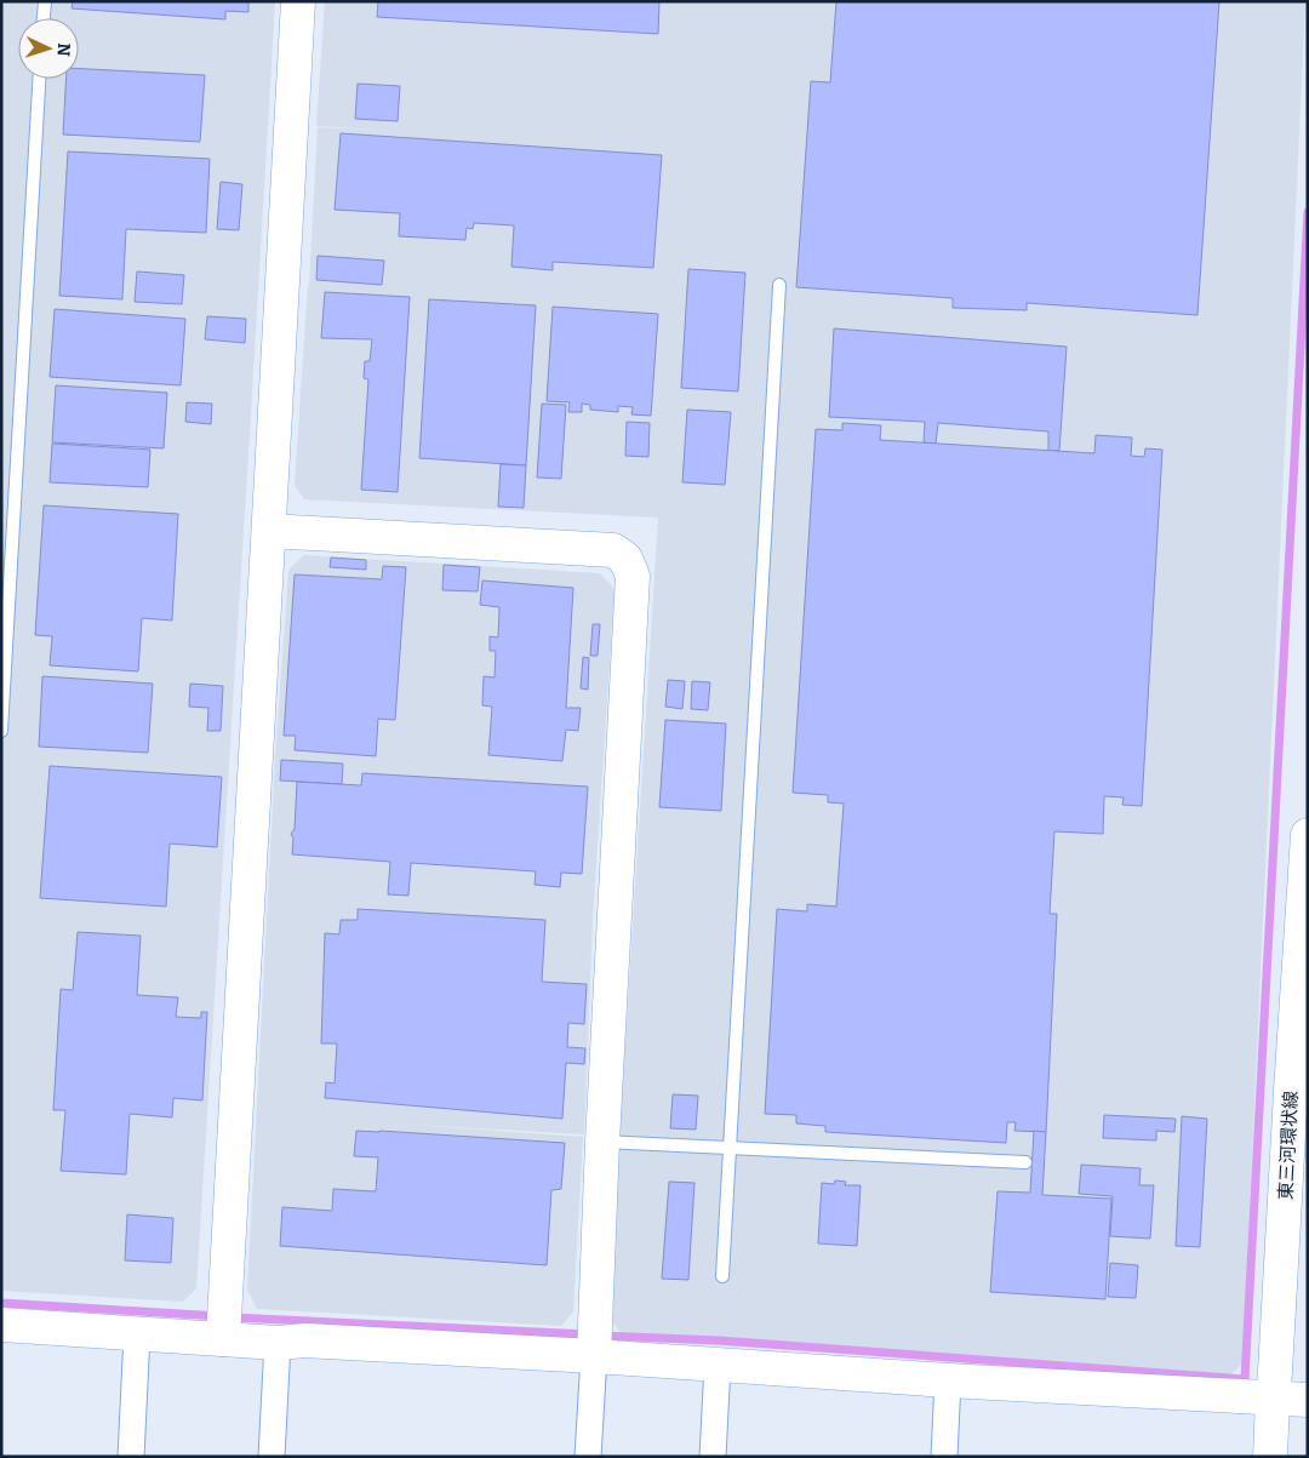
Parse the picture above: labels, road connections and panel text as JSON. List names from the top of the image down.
{
  "streets": {
    "street": ["東三河環状線"]
  },
  "north": "right"
}
